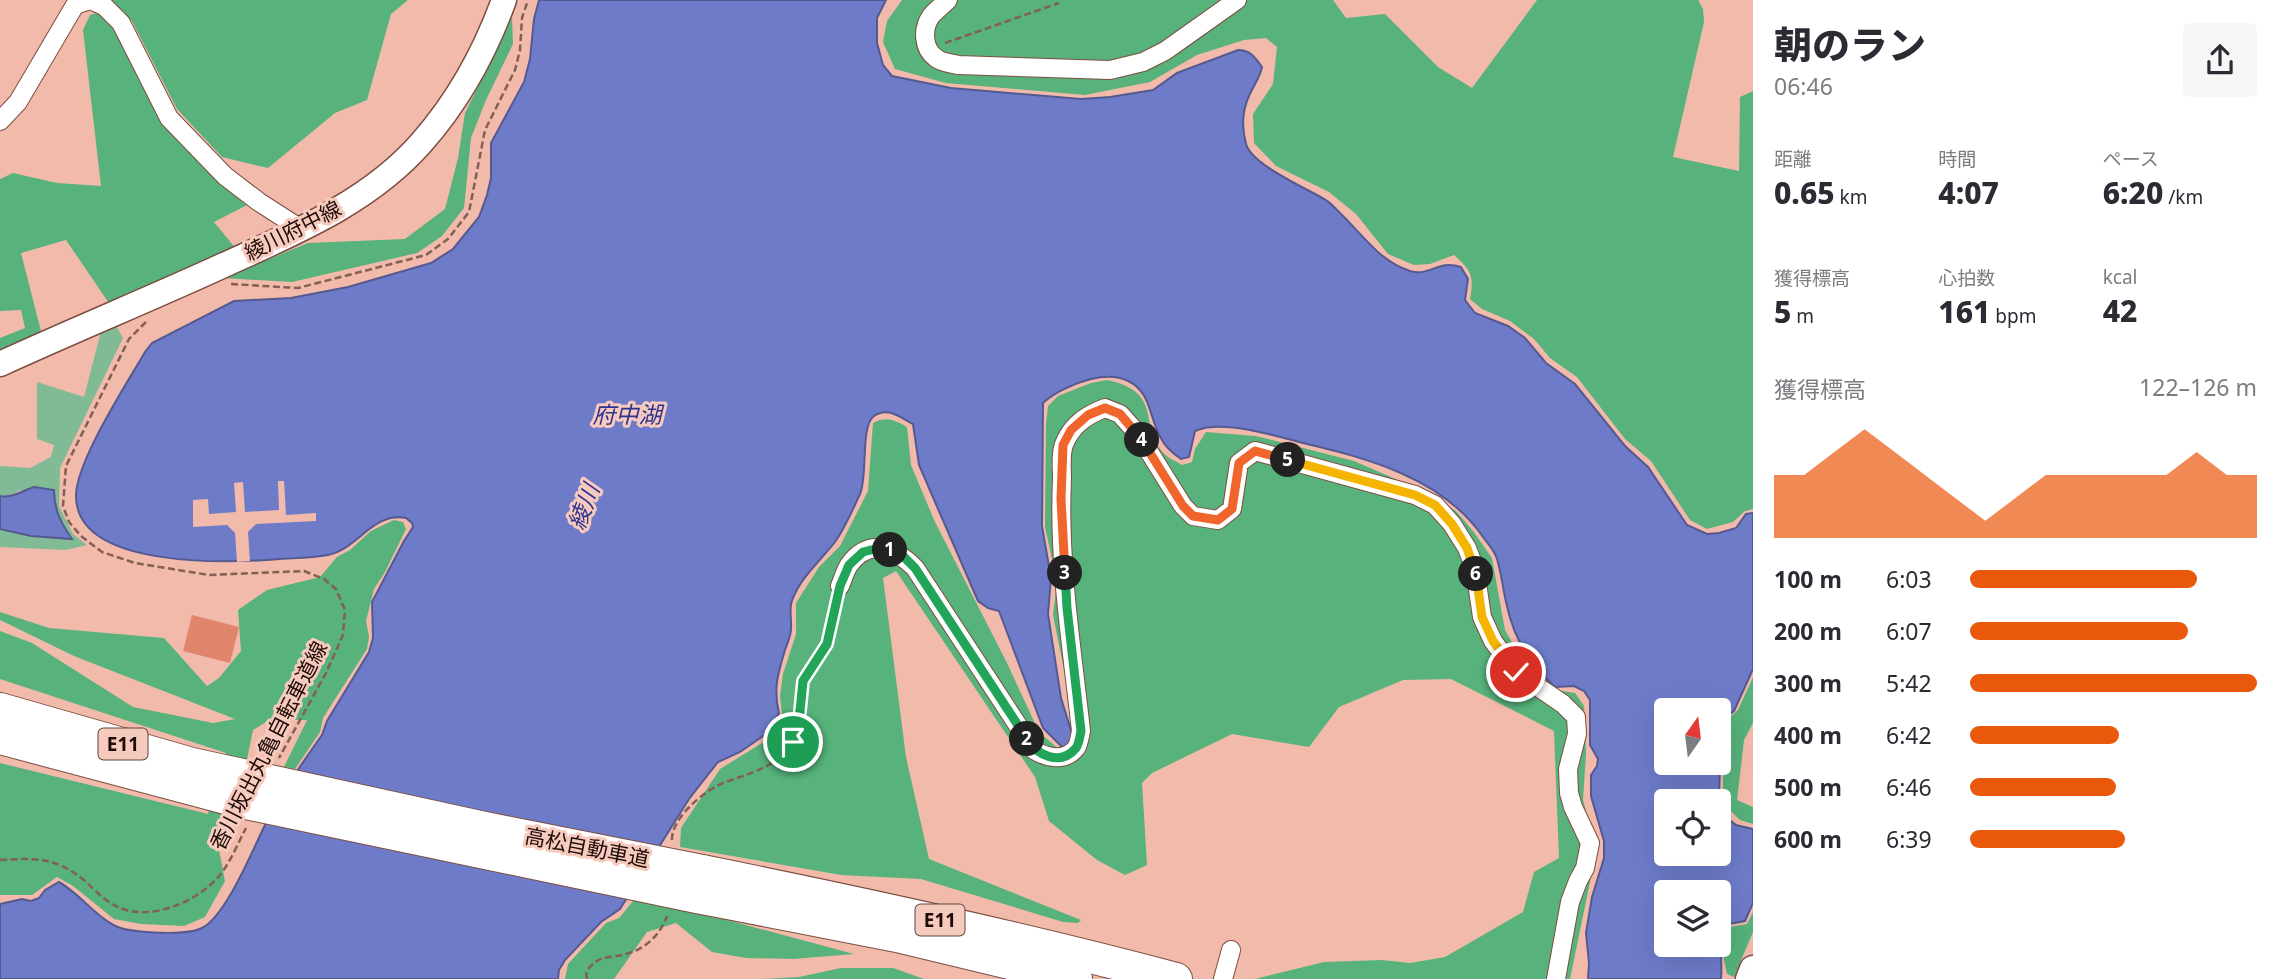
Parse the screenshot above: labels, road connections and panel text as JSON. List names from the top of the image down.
{
  "streets": {
    "highway": ["E11", "高松自動車道"],
    "main road": ["綾川府中線"],
    "path": ["香川坂出丸亀自転車道線"]
  },
  "crossings": [
    ["香川坂出丸亀自転車道線", "高松自動車道"]
  ],
  "water": ["府中湖", "綾川"],
  "north": "top",
  "page": {
    "heading": ["朝のラン", "06:46"],
    "stats": [
      ["距離", "0.65 km"],
      ["時間", "4:07"],
      ["ペース", "6:20 /km"],
      ["獲得標高", "5 m"],
      ["心拍数", "161 bpm"],
      ["kcal", "42"]
    ],
    "chart": ["獲得標高", "122–126 m"],
    "pins": [
      "4",
      "5",
      "1",
      "3",
      "6",
      "2"
    ],
    "list": [
      {
        "name": "100 m",
        "note": "6:03"
      },
      {
        "name": "200 m",
        "note": "6:07"
      },
      {
        "name": "300 m",
        "note": "5:42"
      },
      {
        "name": "400 m",
        "note": "6:42"
      },
      {
        "name": "500 m",
        "note": "6:46"
      },
      {
        "name": "600 m",
        "note": "6:39"
      }
    ]
  }
}
